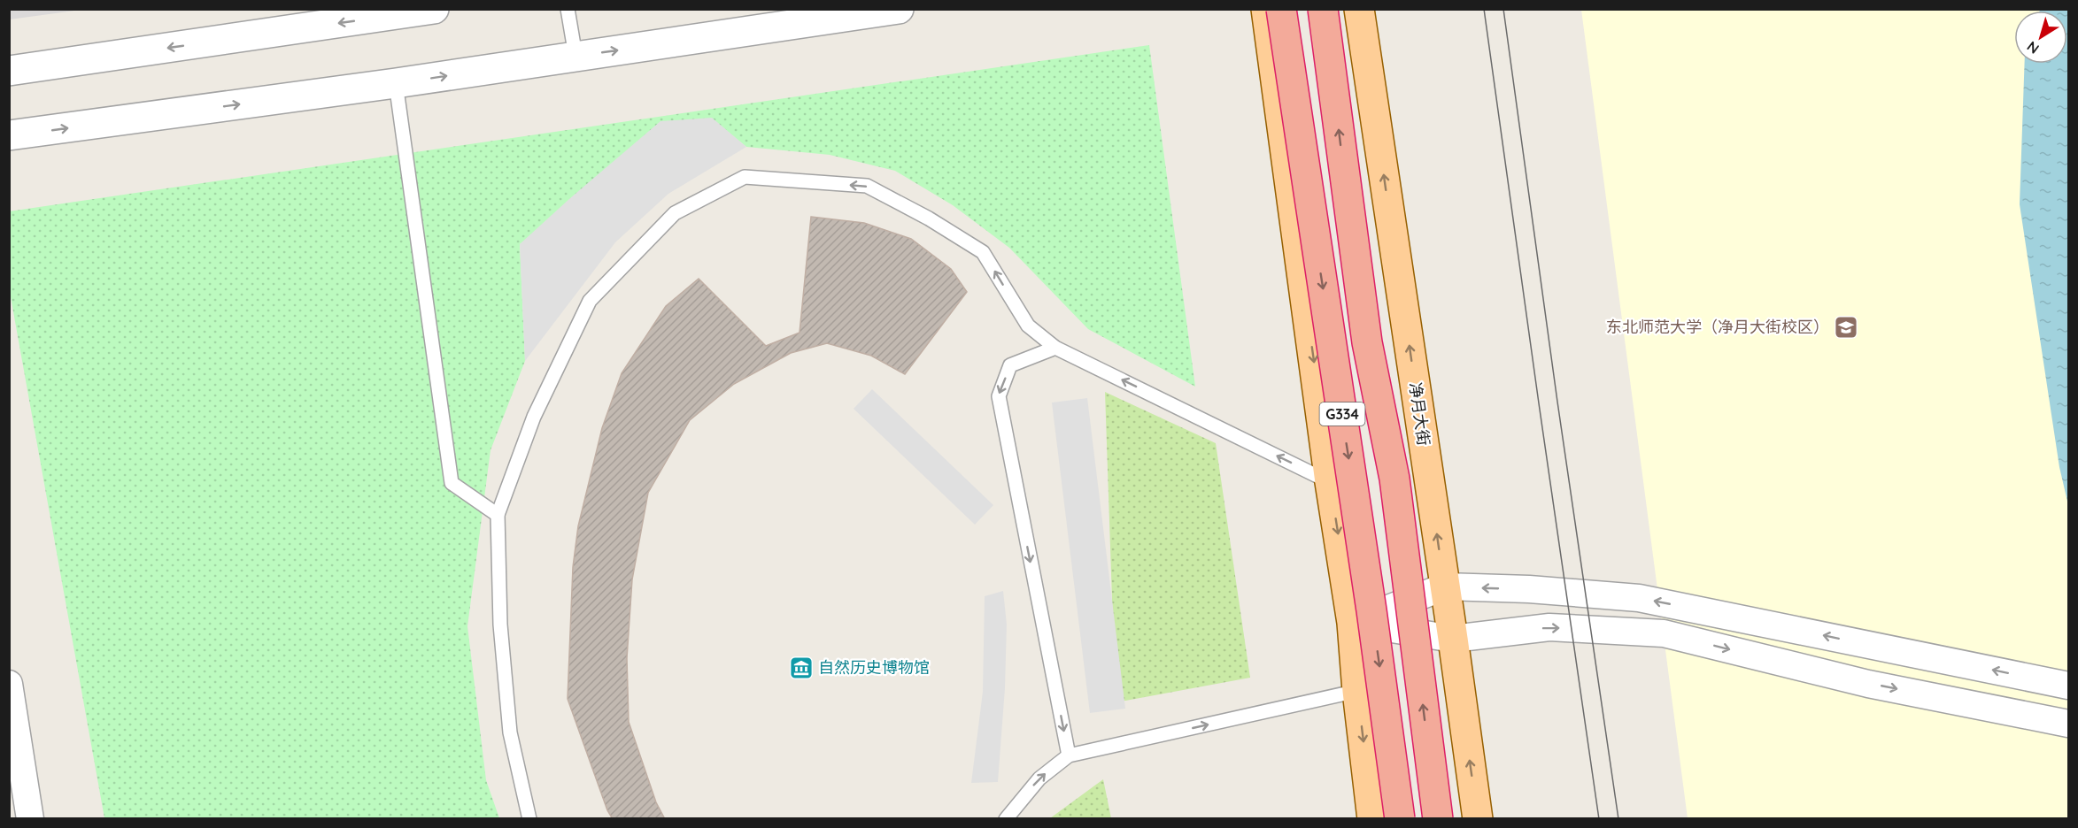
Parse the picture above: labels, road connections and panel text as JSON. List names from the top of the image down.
{
  "streets": {
    "highway": ["G334"],
    "main road": ["净月大街"]
  },
  "places": {
    "school or university": ["东北师范大学（净月大街校区）"],
    "museum": ["自然历史博物馆"]
  },
  "north": "bottom left"
}
